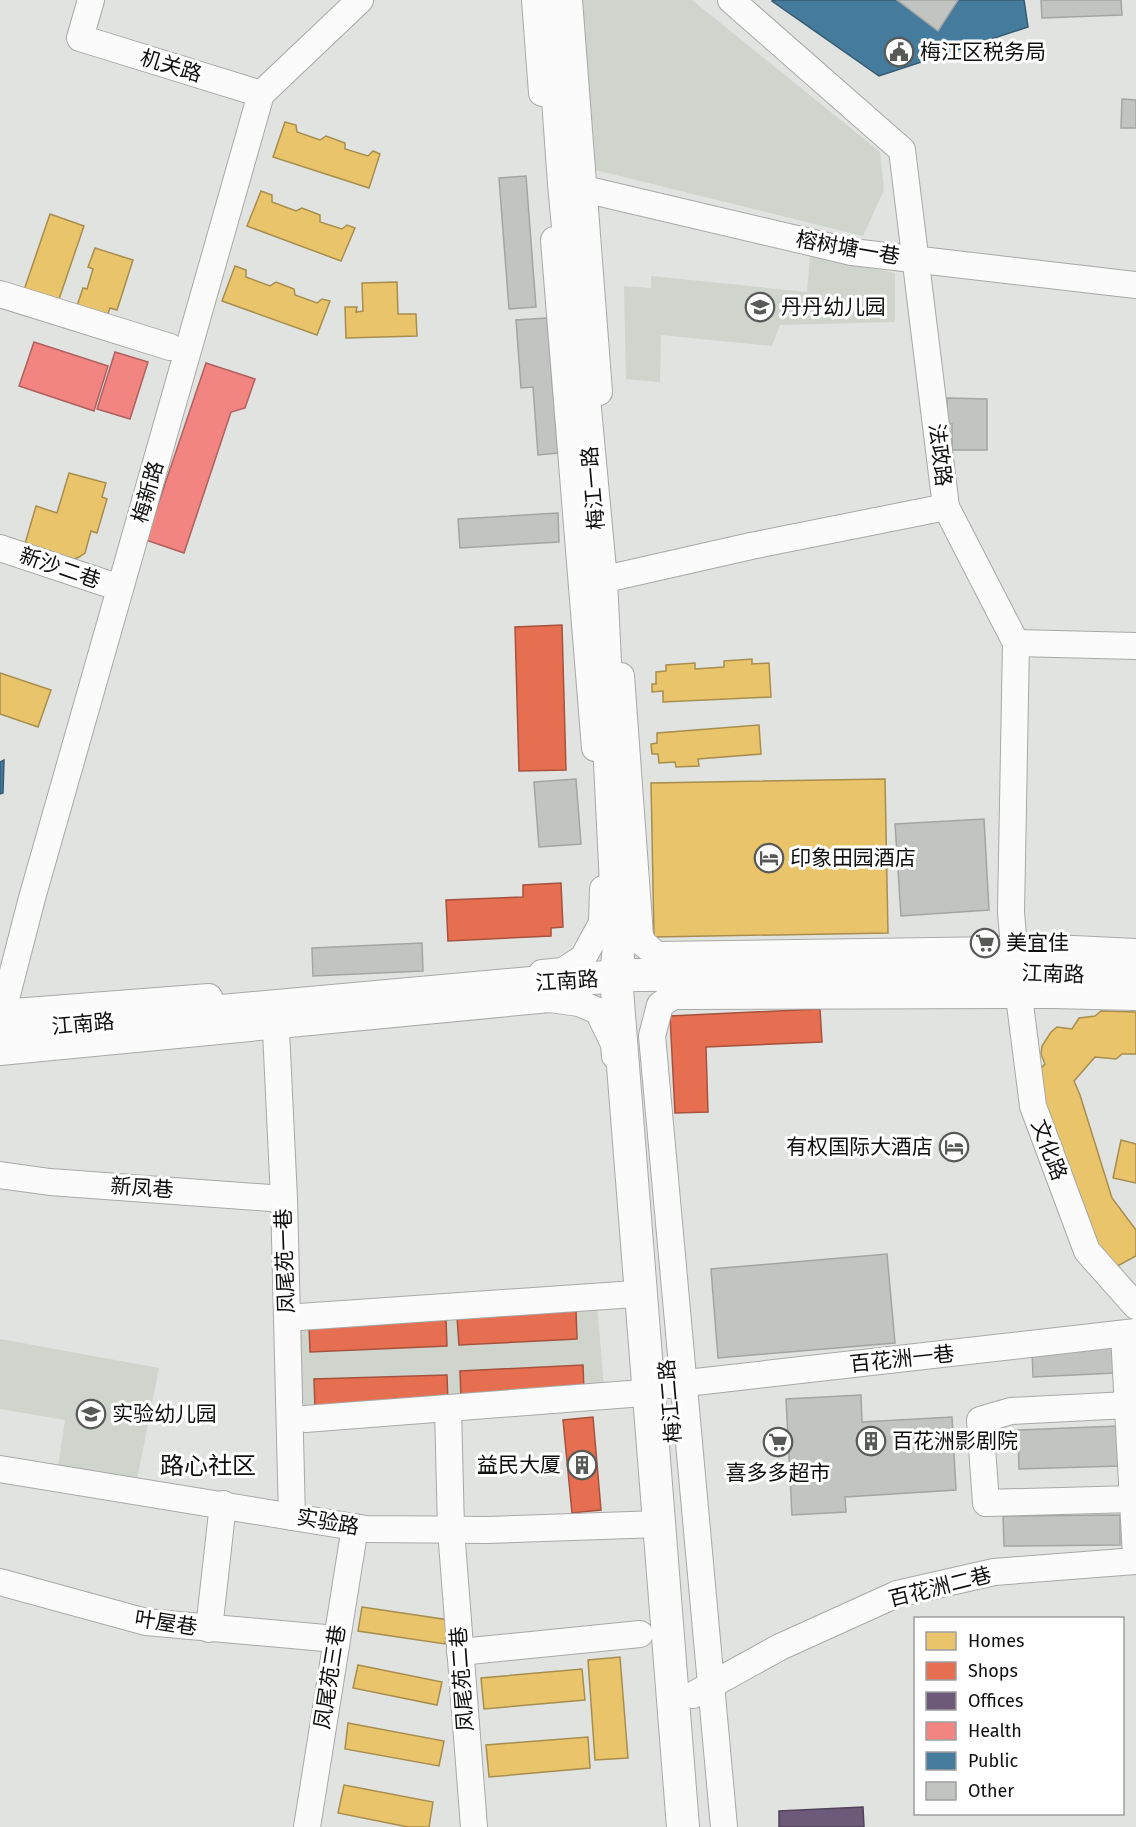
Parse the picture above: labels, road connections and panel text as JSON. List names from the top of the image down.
{
  "streets": {
    "main road": ["梅江一路", "江南路", "梅江二路"],
    "street": [
      "机关路",
      "榕树塘一巷",
      "法政路",
      "梅新路",
      "新沙二巷",
      "文化路",
      "新凤巷",
      "凤尾苑一巷",
      "百花洲一巷",
      "实验路",
      "百花洲二巷",
      "叶屋巷",
      "凤尾苑三巷",
      "凤尾苑二巷"
    ]
  },
  "crossings": [
    ["机关路", "梅新路"],
    ["榕树塘一巷", "法政路"],
    ["榕树塘一巷", "梅江一路"],
    ["法政路", "江南路"],
    ["法政路", "文化路"],
    ["梅江一路", "江南路"],
    ["梅江一路", "梅江二路"],
    ["梅新路", "新沙二巷"],
    ["江南路", "文化路"],
    ["江南路", "凤尾苑一巷"],
    ["江南路", "梅江二路"],
    ["新凤巷", "凤尾苑一巷"],
    ["凤尾苑一巷", "实验路"],
    ["百花洲一巷", "梅江二路"],
    ["百花洲一巷", "凤尾苑二巷"],
    ["梅江二路", "实验路"],
    ["梅江二路", "百花洲二巷"],
    ["实验路", "凤尾苑三巷"],
    ["实验路", "凤尾苑二巷"],
    ["叶屋巷", "凤尾苑三巷"]
  ],
  "districts": ["路心社区"],
  "places": {
    "public building": ["梅江区税务局"],
    "school or university": ["丹丹幼儿园", "实验幼儿园"],
    "hotel": ["印象田园酒店", "有权国际大酒店"],
    "supermarket": ["美宜佳", "喜多多超市"],
    "building": ["百花洲影剧院", "益民大厦"]
  },
  "legend": [
    "Homes",
    "Shops",
    "Offices",
    "Health",
    "Public",
    "Other"
  ]
}
